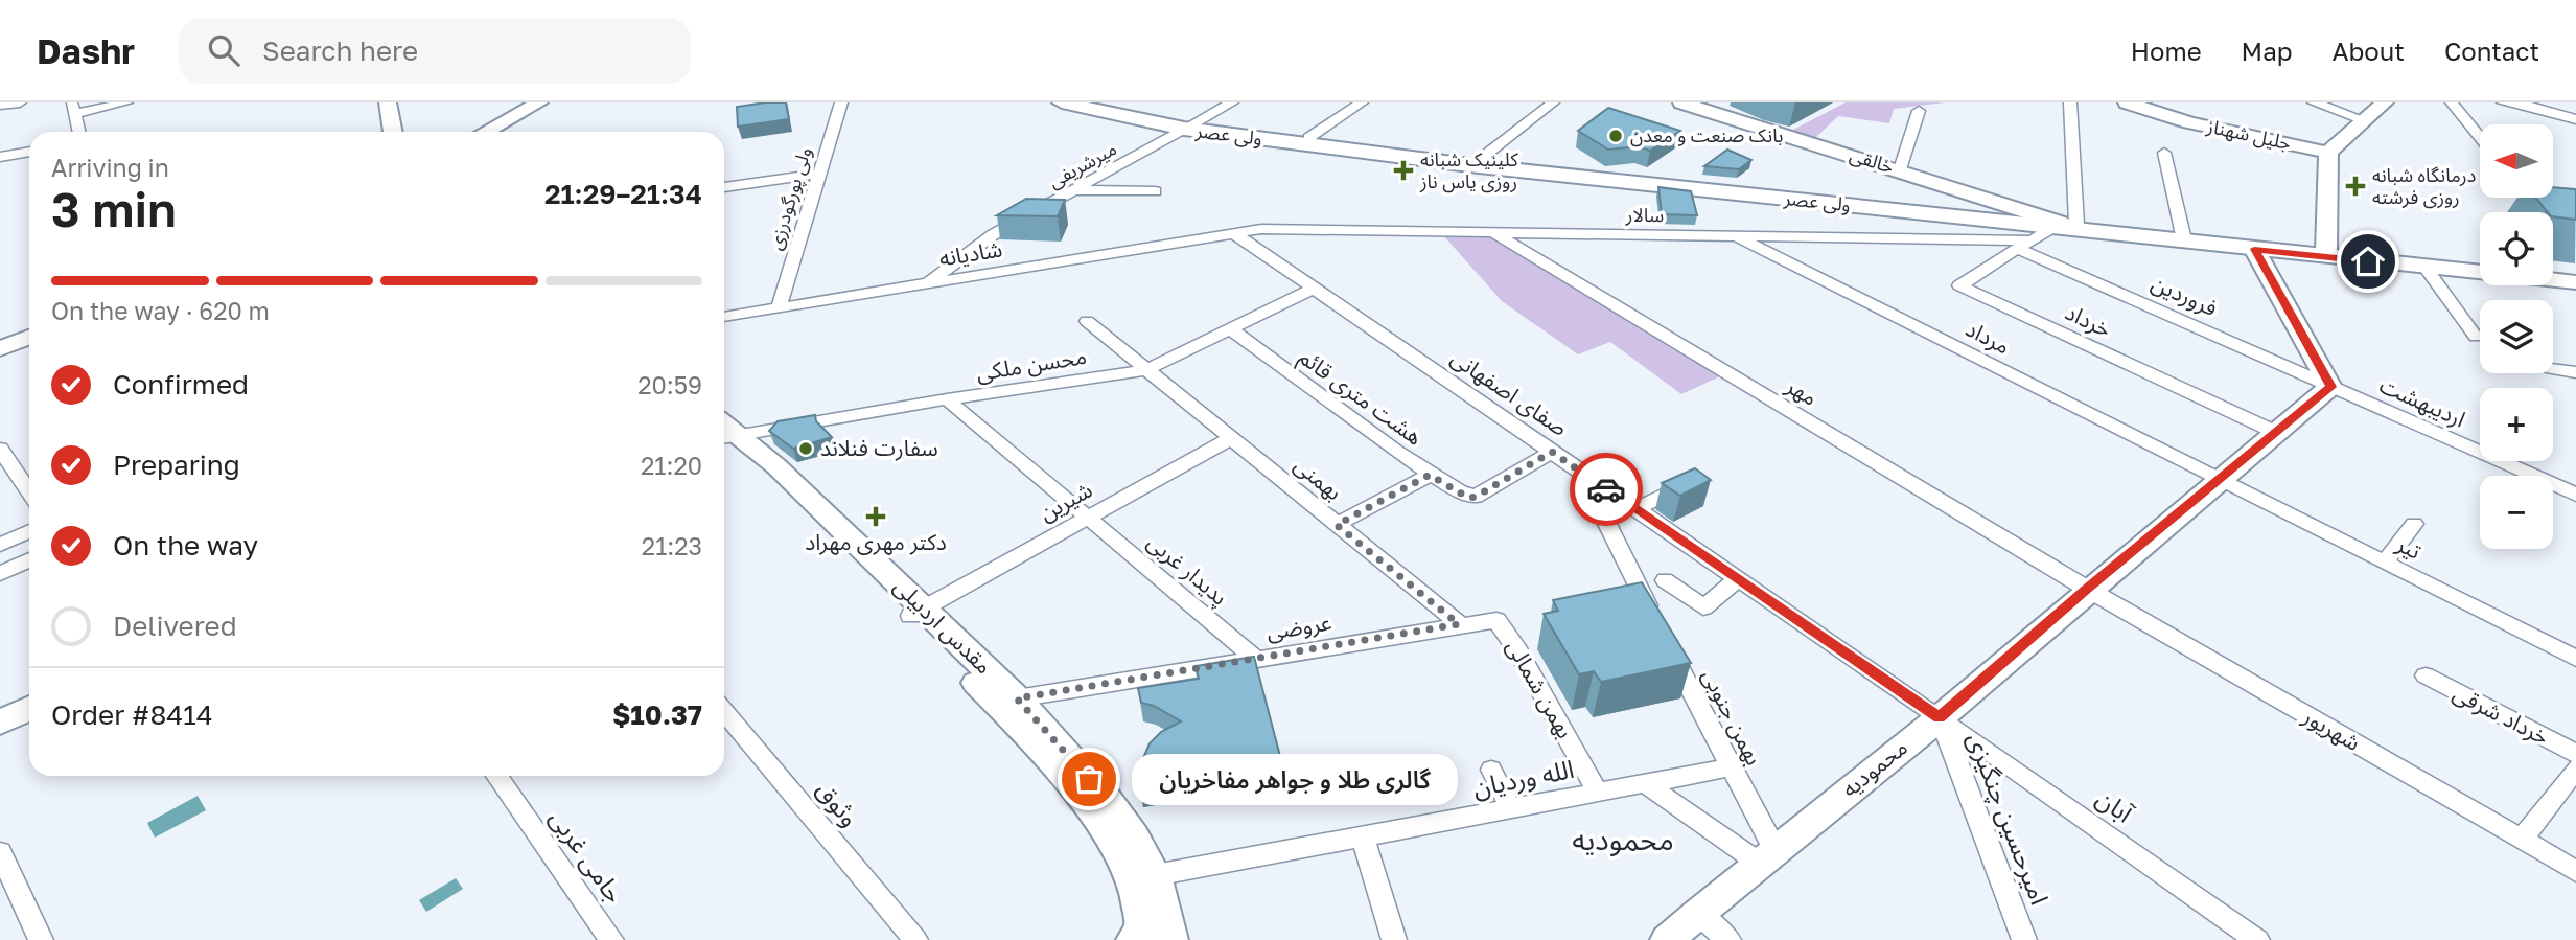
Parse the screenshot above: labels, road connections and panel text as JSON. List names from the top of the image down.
{
  "streets": {
    "main road": ["ولی عصر"],
    "street": [
      "جلیل شهناز",
      "خالقی",
      "میرشریفی",
      "ولی پورگودرزی",
      "سالار",
      "شادیانه",
      "فروردین",
      "خرداد",
      "مرداد",
      "محسن ملکی",
      "مهر",
      "صفای اصفهانی",
      "هشت متری قائم",
      "اردیبهشت",
      "بهمنی",
      "شیرین",
      "تیر",
      "پدیدار غربی",
      "مقدس اردبیلی",
      "عروضی",
      "بهمن شمالی",
      "خرداد شرقی",
      "بهمن جنوبی",
      "شهریور",
      "محمودیه",
      "الله وردیان",
      "وثوق",
      "آبان",
      "امیرحسین چنگیزی",
      "جامی غربی"
    ]
  },
  "crossings": [
    ["ولی عصر", "خالقی"],
    ["ولی عصر", "میرشریفی"],
    ["میرشریفی", "شادیانه"],
    ["ولی پورگودرزی", "شادیانه"],
    ["سالار", "شادیانه"],
    ["سالار", "فروردین"],
    ["سالار", "خرداد"],
    ["سالار", "مرداد"],
    ["سالار", "مهر"],
    ["سالار", "صفای اصفهانی"],
    ["شادیانه", "صفای اصفهانی"],
    ["فروردین", "خرداد"],
    ["فروردین", "اردیبهشت"],
    ["فروردین", "محمودیه"],
    ["خرداد", "محمودیه"],
    ["مرداد", "تیر"],
    ["مرداد", "محمودیه"],
    ["محسن ملکی", "صفای اصفهانی"],
    ["محسن ملکی", "هشت متری قائم"],
    ["محسن ملکی", "بهمنی"],
    ["محسن ملکی", "پدیدار غربی"],
    ["محسن ملکی", "مقدس اردبیلی"],
    ["مهر", "شهریور"],
    ["مهر", "محمودیه"],
    ["صفای اصفهانی", "هشت متری قائم"],
    ["صفای اصفهانی", "بهمن جنوبی"],
    ["صفای اصفهانی", "محمودیه"],
    ["صفای اصفهانی", "آبان"],
    ["صفای اصفهانی", "امیرحسین چنگیزی"],
    ["اردیبهشت", "محمودیه"],
    ["بهمنی", "شیرین"],
    ["بهمنی", "عروضی"],
    ["بهمنی", "بهمن شمالی"],
    ["شیرین", "پدیدار غربی"],
    ["شیرین", "مقدس اردبیلی"],
    ["تیر", "محمودیه"],
    ["پدیدار غربی", "عروضی"],
    ["مقدس اردبیلی", "عروضی"],
    ["مقدس اردبیلی", "الله وردیان"],
    ["عروضی", "بهمن شمالی"],
    ["بهمن شمالی", "الله وردیان"],
    ["بهمن جنوبی", "محمودیه"],
    ["بهمن جنوبی", "الله وردیان"],
    ["شهریور", "محمودیه"],
    ["محمودیه", "آبان"],
    ["محمودیه", "امیرحسین چنگیزی"],
    ["آبان", "امیرحسین چنگیزی"]
  ],
  "districts": ["محمودیه"],
  "places": {
    "other": ["بانک صنعت و معدن", "سفارت فنلاند", "گالری طلا و جواهر مفاخریان"],
    "health": ["کلینیک شبانه روزی یاس ناز", "درمانگاه شبانه روزی فرشته", "دکتر مهری مهراد"]
  },
  "north": "left",
  "page": {
    "header": "Dashr",
    "search": "Search here",
    "nav": [
      "Home",
      "Map",
      "About",
      "Contact"
    ],
    "map_buttons": ["+", "−"],
    "heading": ["3 min", "Arriving in", "21:29–21:34"],
    "panel": ["Order #8414", "$10.37"],
    "bar": "On the way · 620 m",
    "list": [
      ["Confirmed", "20:59"],
      ["Preparing", "21:20"],
      ["On the way", "21:23"],
      "Delivered"
    ],
    "bubble": "گالری طلا و جواهر مفاخریان"
  }
}
